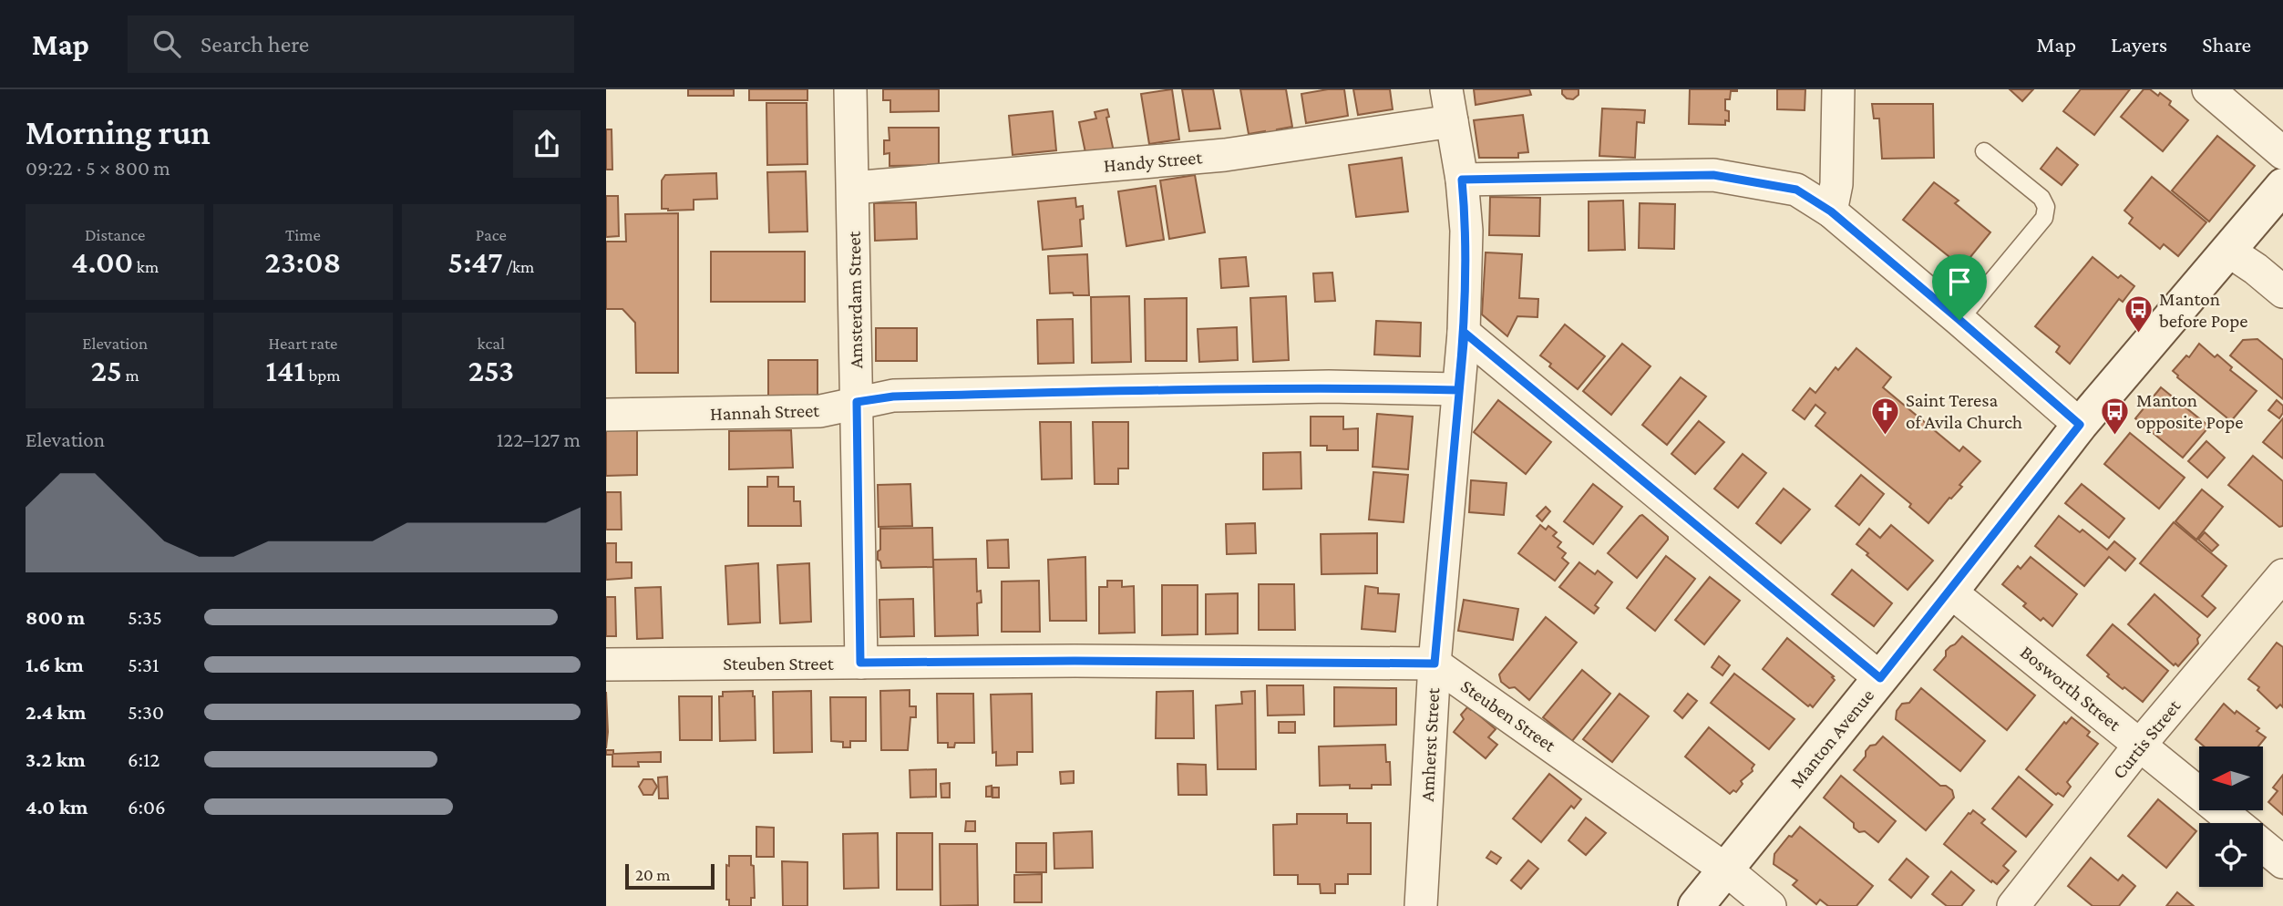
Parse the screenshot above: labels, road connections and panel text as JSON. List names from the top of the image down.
{
  "streets": {
    "main road": ["Manton Avenue"],
    "street": [
      "Handy Street",
      "Amsterdam Street",
      "Hannah Street",
      "Steuben Street",
      "Bosworth Street",
      "Curtis Street",
      "Amherst Street"
    ]
  },
  "crossings": [
    ["Handy Street", "Amsterdam Street"],
    ["Handy Street", "Amherst Street"],
    ["Amsterdam Street", "Hannah Street"],
    ["Amsterdam Street", "Steuben Street"],
    ["Hannah Street", "Amherst Street"],
    ["Steuben Street", "Manton Avenue"],
    ["Steuben Street", "Amherst Street"],
    ["Bosworth Street", "Manton Avenue"],
    ["Bosworth Street", "Curtis Street"]
  ],
  "places": {
    "bus stop": ["Manton before Pope", "Manton opposite Pope"],
    "church": ["Saint Teresa of Avila Church"]
  },
  "scale_bar": "20 m",
  "north": "left",
  "page": {
    "header": "Map",
    "search": "Search here",
    "nav": ["Map", "Layers", "Share"],
    "heading": ["Morning run", "09:22 · 5 × 800 m"],
    "stats": [
      ["Distance", "4.00 km"],
      ["Time", "23:08"],
      ["Pace", "5:47 /km"],
      ["Elevation", "25 m"],
      ["Heart rate", "141 bpm"],
      ["kcal", "253"]
    ],
    "chart": ["Elevation", "122–127 m"],
    "list": [
      {
        "name": "800 m",
        "note": "5:35"
      },
      {
        "name": "1.6 km",
        "note": "5:31"
      },
      {
        "name": "2.4 km",
        "note": "5:30"
      },
      {
        "name": "3.2 km",
        "note": "6:12"
      },
      {
        "name": "4.0 km",
        "note": "6:06"
      }
    ],
    "scale": "20 m"
  }
}
